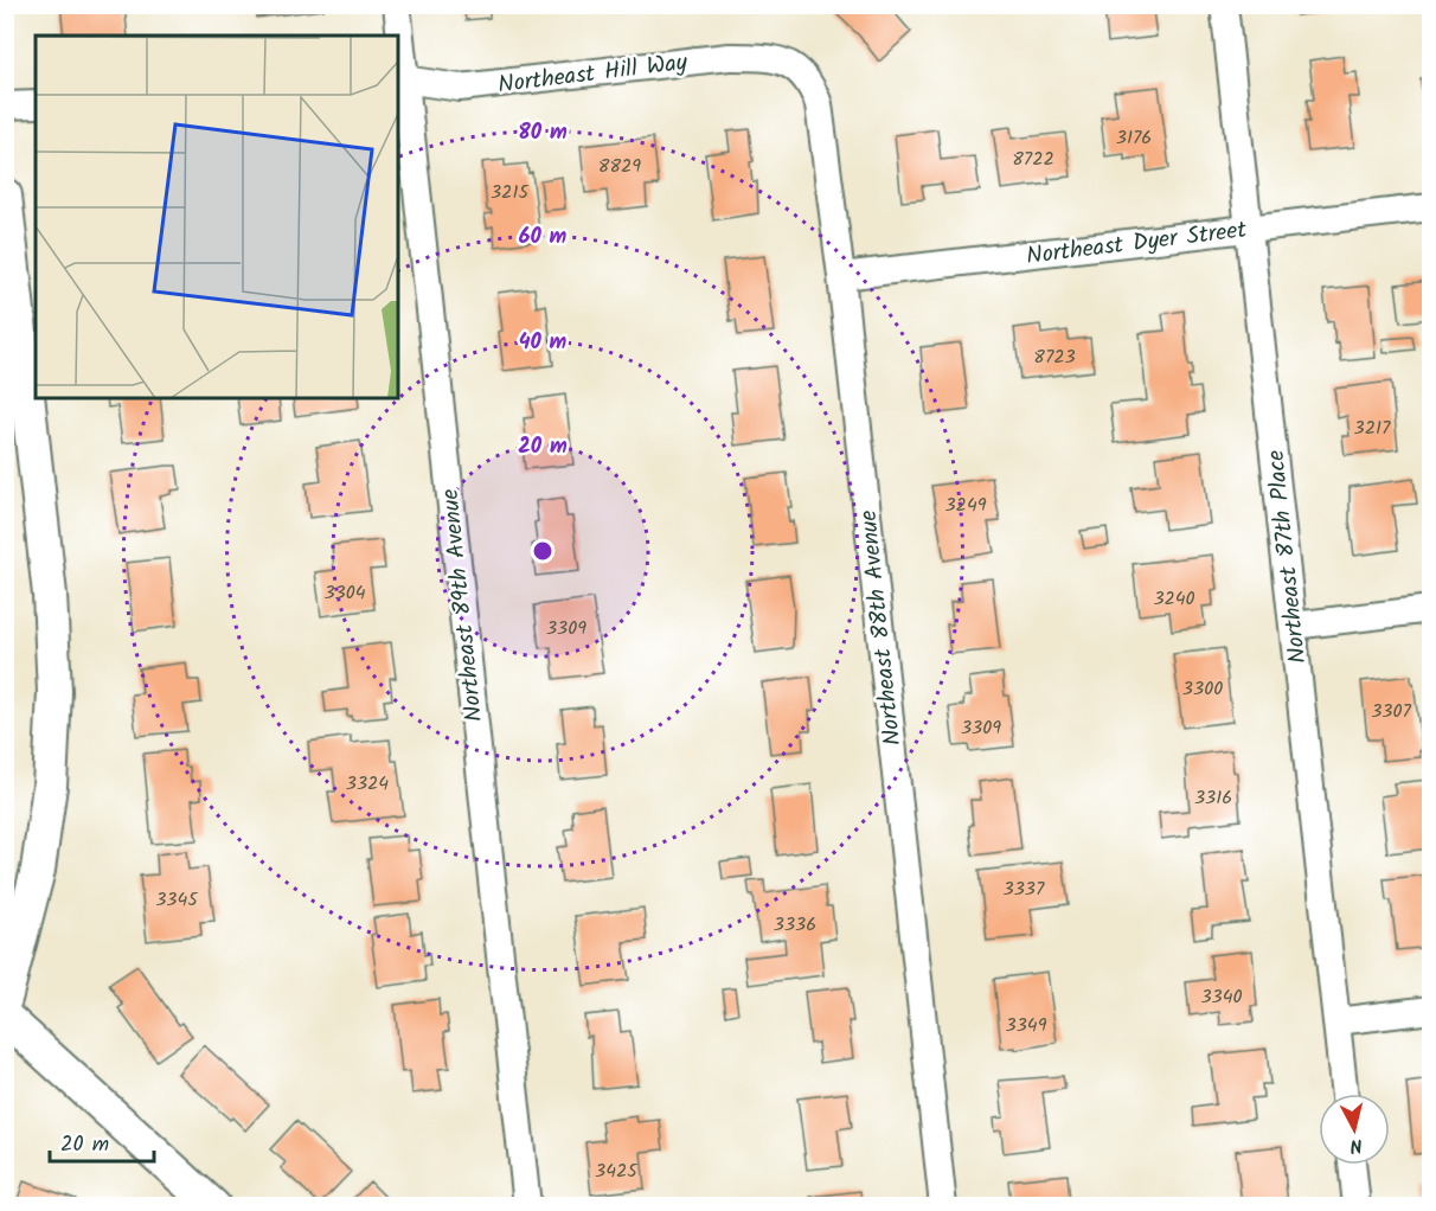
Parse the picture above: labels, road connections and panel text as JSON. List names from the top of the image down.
{
  "streets": {
    "street": [
      "Northeast Hill Way",
      "Northeast Dyer Street",
      "Northeast 87th Place",
      "Northeast 89th Avenue",
      "Northeast 88th Avenue"
    ]
  },
  "crossings": [
    ["Northeast Hill Way", "Northeast 89th Avenue"],
    ["Northeast Hill Way", "Northeast 88th Avenue"],
    ["Northeast Dyer Street", "Northeast 87th Place"],
    ["Northeast Dyer Street", "Northeast 88th Avenue"]
  ],
  "house_numbers": [
    "3176",
    "8722",
    "8829",
    "3215",
    "8723",
    "3217",
    "3249",
    "3304",
    "3240",
    "3309",
    "3300",
    "3307",
    "3309",
    "3324",
    "3316",
    "3337",
    "3345",
    "3336",
    "3340",
    "3349",
    "3425"
  ],
  "scale_bar": "20 m",
  "north": "bottom",
  "rings": [
    "80 m",
    "60 m",
    "40 m",
    "20 m"
  ]
}
